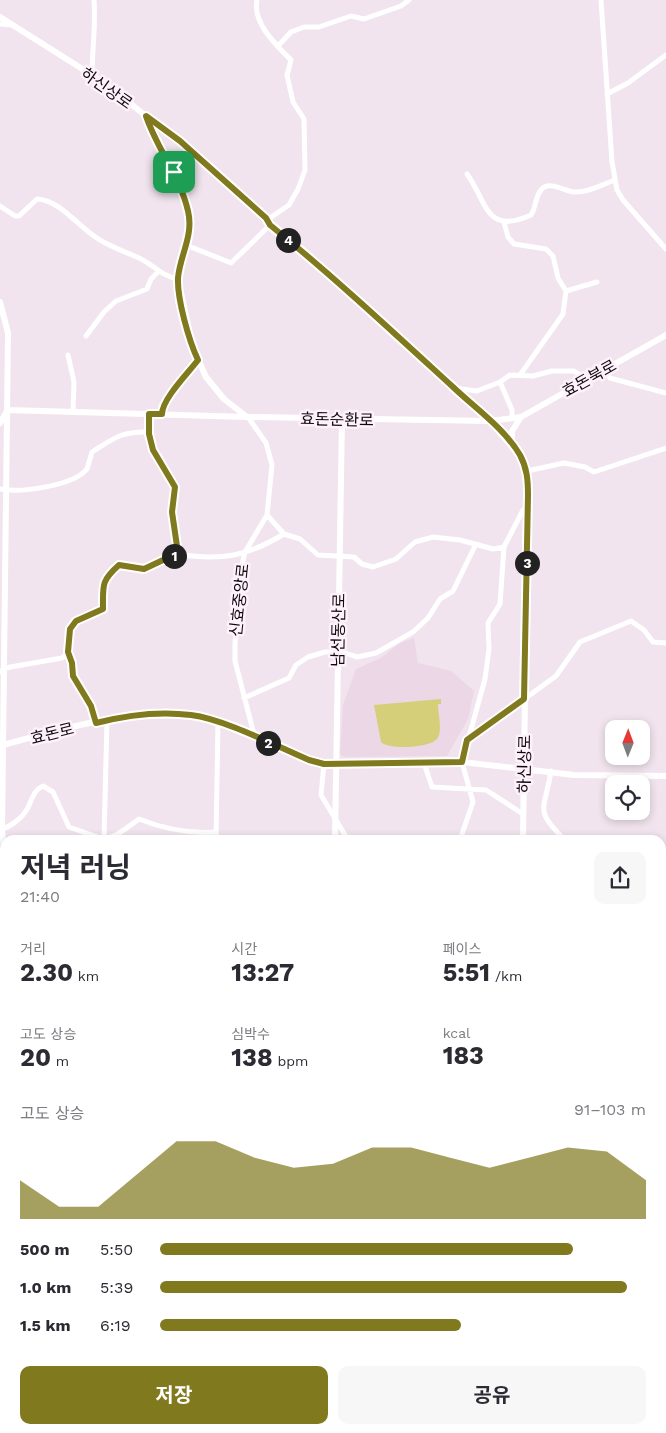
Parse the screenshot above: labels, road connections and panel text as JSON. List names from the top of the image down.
{
  "streets": {
    "street": [
      "하신상로",
      "효돈북로",
      "효돈순환로",
      "신효중앙로",
      "남선동산로",
      "효돈로"
    ]
  },
  "crossings": [
    ["하신상로", "효돈순환로"],
    ["하신상로", "신효중앙로"],
    ["하신상로", "효돈로"],
    ["효돈북로", "효돈순환로"],
    ["효돈순환로", "신효중앙로"],
    ["효돈순환로", "남선동산로"],
    ["신효중앙로", "효돈로"],
    ["남선동산로", "효돈로"]
  ],
  "north": "top",
  "page": {
    "pins": [
      "4",
      "1",
      "3",
      "2"
    ],
    "heading": ["저녁 러닝", "21:40"],
    "stats": [
      ["거리", "2.30 km"],
      ["시간", "13:27"],
      ["페이스", "5:51 /km"],
      ["고도 상승", "20 m"],
      ["심박수", "138 bpm"],
      ["kcal", "183"]
    ],
    "chart": ["고도 상승", "91–103 m"],
    "list": [
      {
        "name": "500 m",
        "note": "5:50"
      },
      {
        "name": "1.0 km",
        "note": "5:39"
      },
      {
        "name": "1.5 km",
        "note": "6:19"
      }
    ],
    "buttons": ["저장", "공유"]
  }
}
